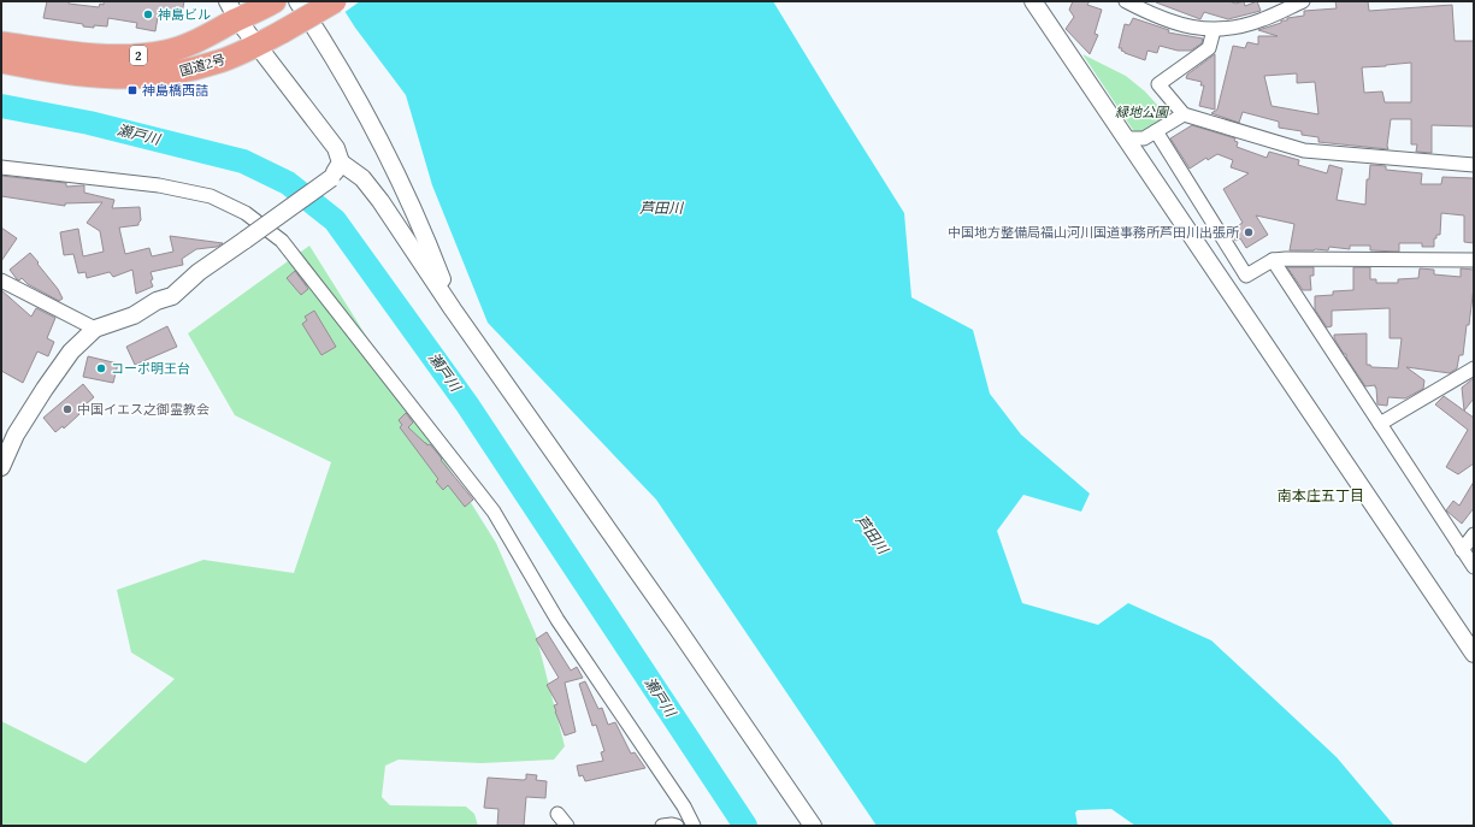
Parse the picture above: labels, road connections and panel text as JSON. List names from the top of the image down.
{
  "streets": {
    "highway": ["2", "国道2号"]
  },
  "districts": ["南本庄五丁目"],
  "water": ["瀬戸川", "芦田川"],
  "parks": ["緑地公園"],
  "places": {
    "other": [
      "神島ビル",
      "中国地方整備局福山河川国道事務所芦田川出張所",
      "コーポ明王台",
      "中国イエス之御霊教会"
    ],
    "transit": ["神島橋西詰"]
  }
}
